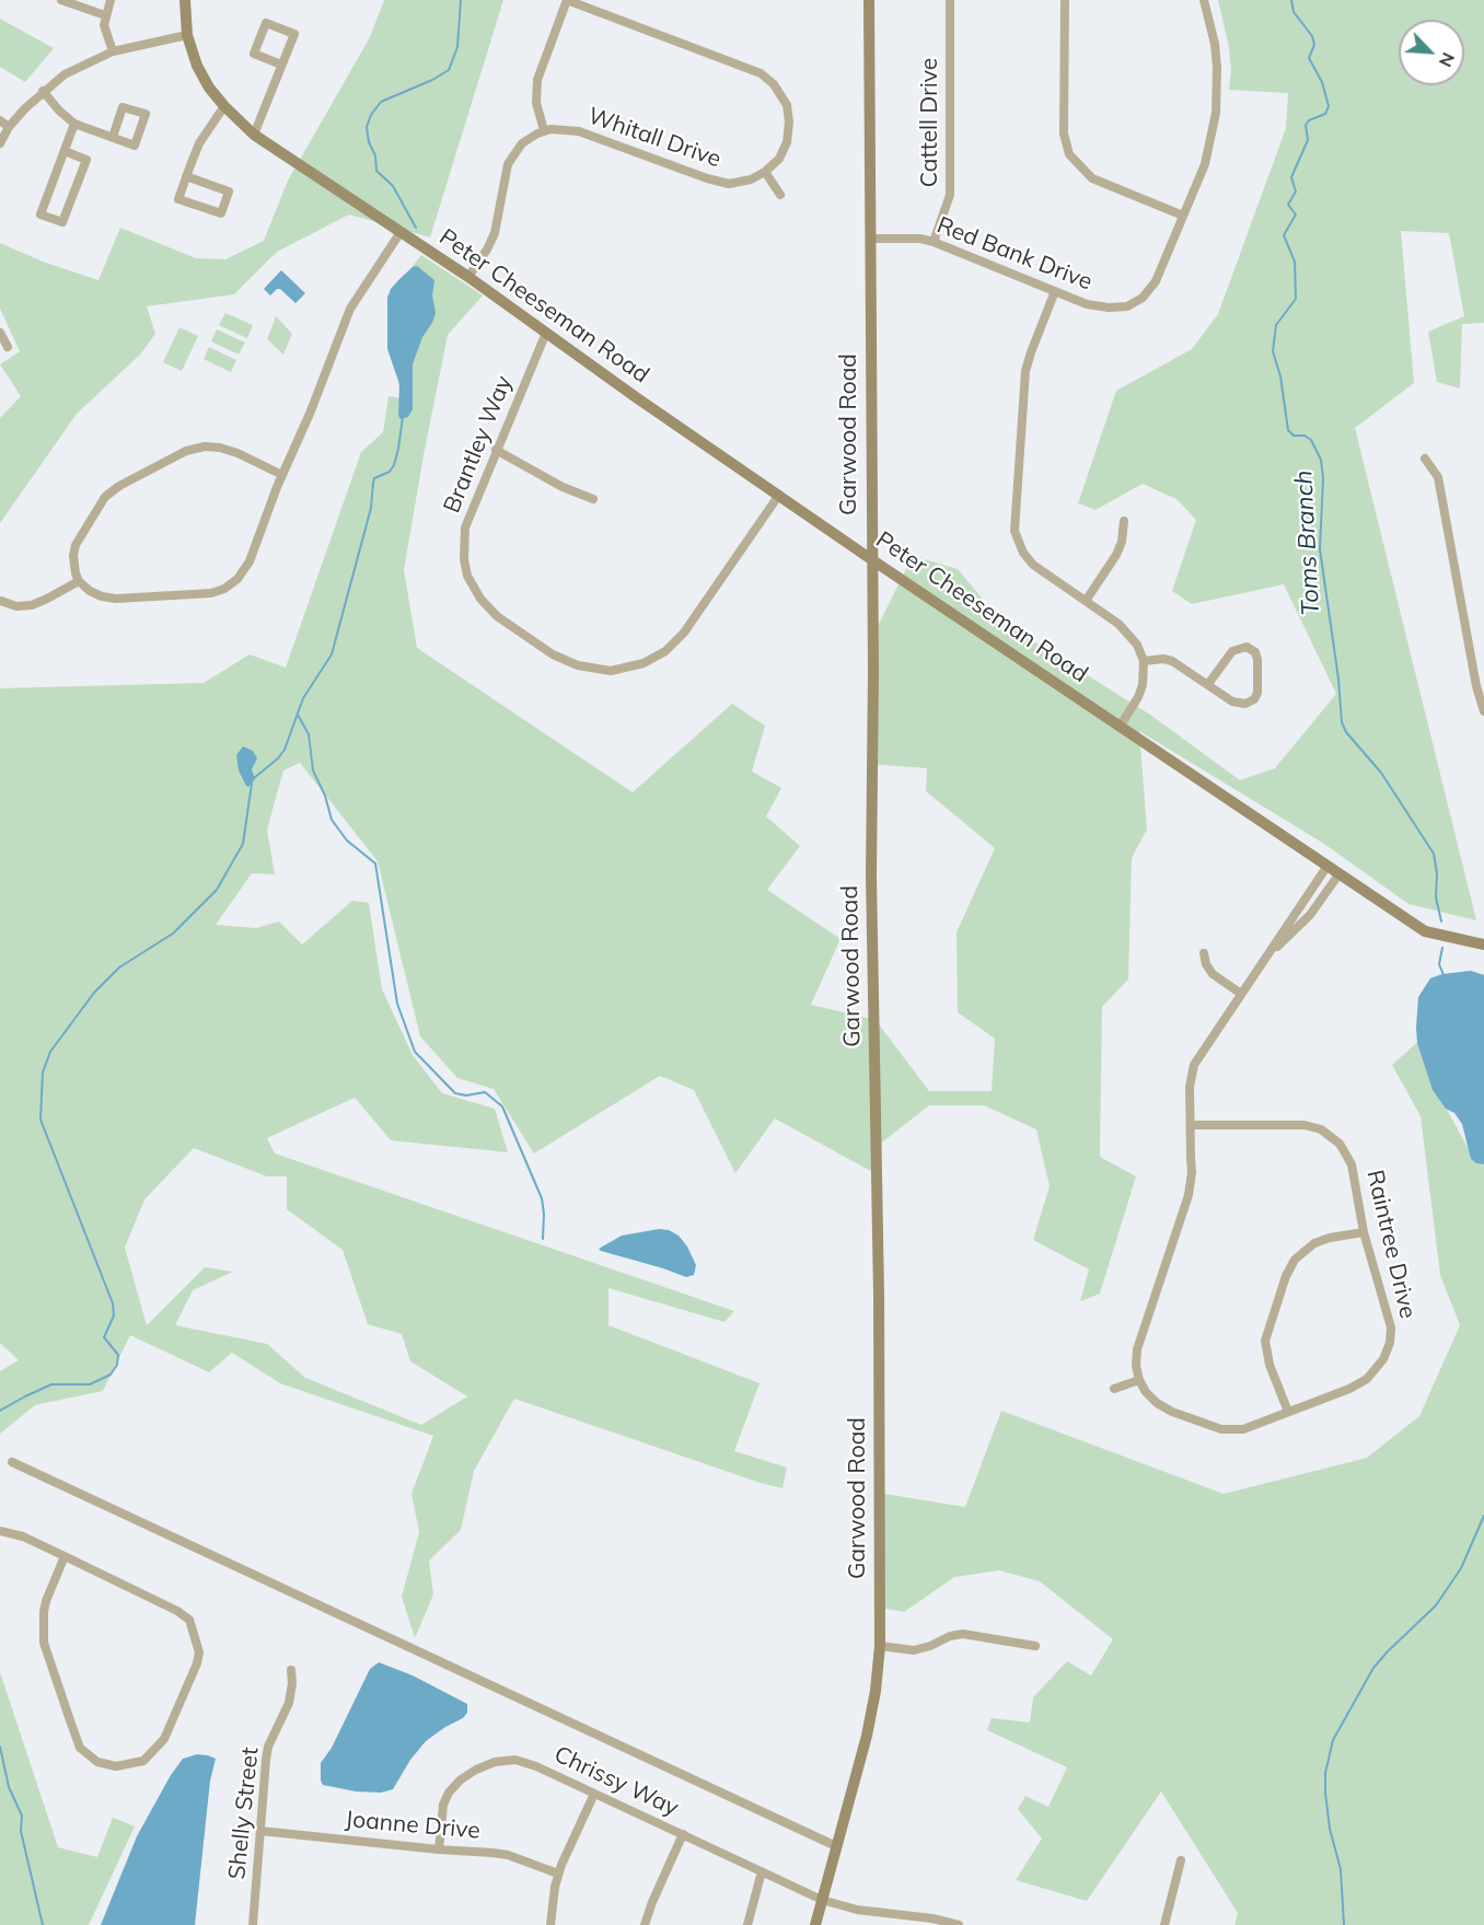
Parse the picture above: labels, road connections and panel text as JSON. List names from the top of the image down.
{
  "streets": {
    "street": [
      "Cattell Drive",
      "Whitall Drive",
      "Red Bank Drive",
      "Peter Cheeseman Road",
      "Garwood Road",
      "Brantley Way",
      "Raintree Drive",
      "Chrissy Way",
      "Shelly Street",
      "Joanne Drive"
    ]
  },
  "crossings": [
    ["Cattell Drive", "Red Bank Drive"],
    ["Red Bank Drive", "Garwood Road"],
    ["Peter Cheeseman Road", "Garwood Road"],
    ["Peter Cheeseman Road", "Brantley Way"],
    ["Garwood Road", "Chrissy Way"],
    ["Chrissy Way", "Joanne Drive"],
    ["Shelly Street", "Joanne Drive"]
  ],
  "water": ["Toms Branch"],
  "north": "bottom right"
}
